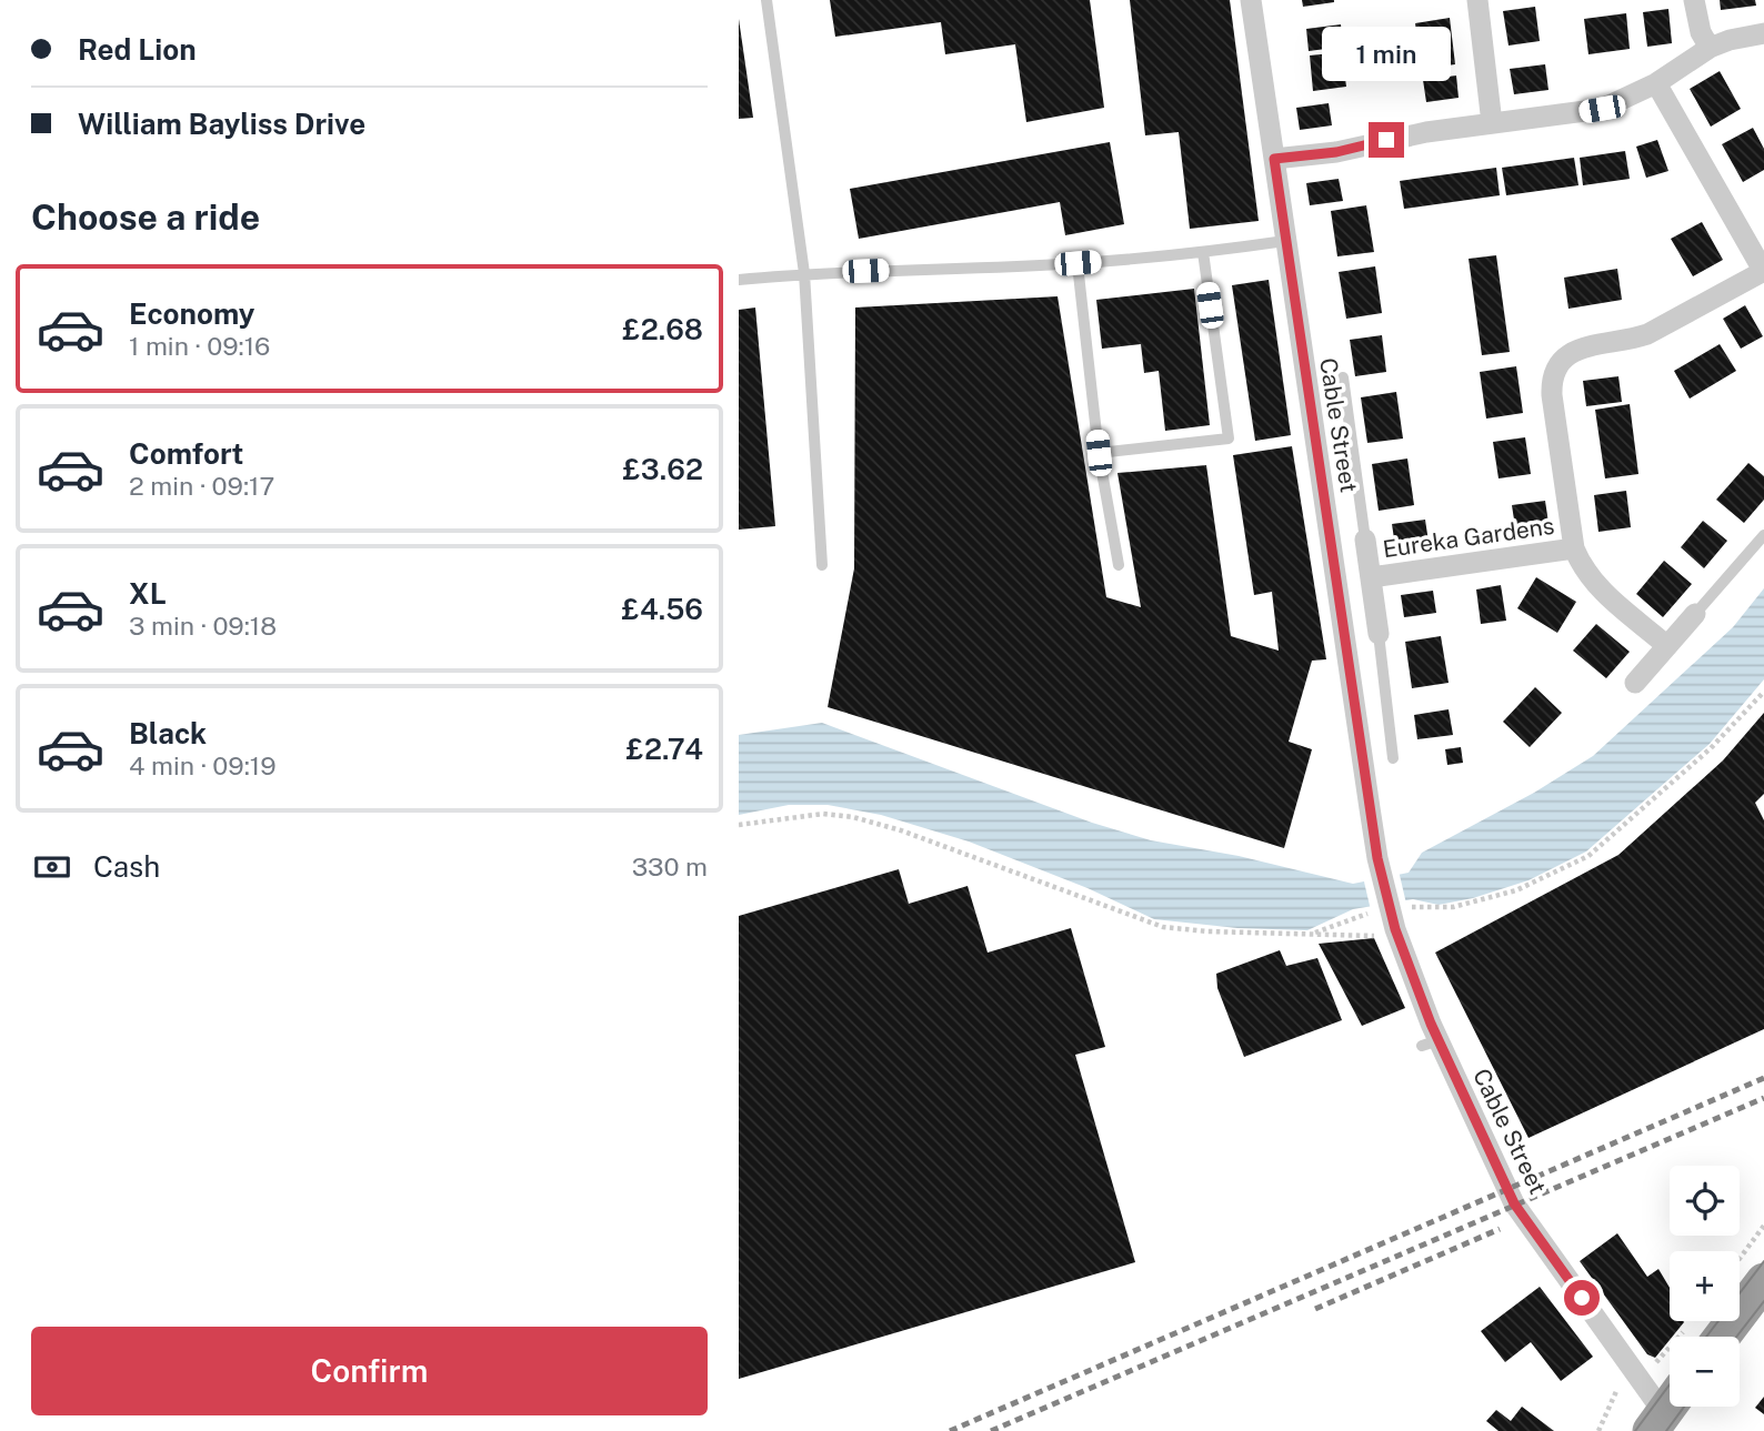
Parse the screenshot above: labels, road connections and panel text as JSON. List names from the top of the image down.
{
  "streets": {
    "street": ["Cable Street", "Eureka Gardens"]
  },
  "page": {
    "banner": ["Red Lion", "William Bayliss Drive"],
    "bubble": "1 min",
    "heading": "Choose a ride",
    "list": [
      {
        "name": "Economy",
        "note": "1 min · 09:16",
        "value": "£2.68"
      },
      {
        "name": "Comfort",
        "note": "2 min · 09:17",
        "value": "£3.62"
      },
      {
        "name": "XL",
        "note": "3 min · 09:18",
        "value": "£4.56"
      },
      {
        "name": "Black",
        "note": "4 min · 09:19",
        "value": "£2.74"
      }
    ],
    "pay": ["Cash", "330 m"],
    "map_buttons": ["+", "−"],
    "buttons": "Confirm"
  }
}
